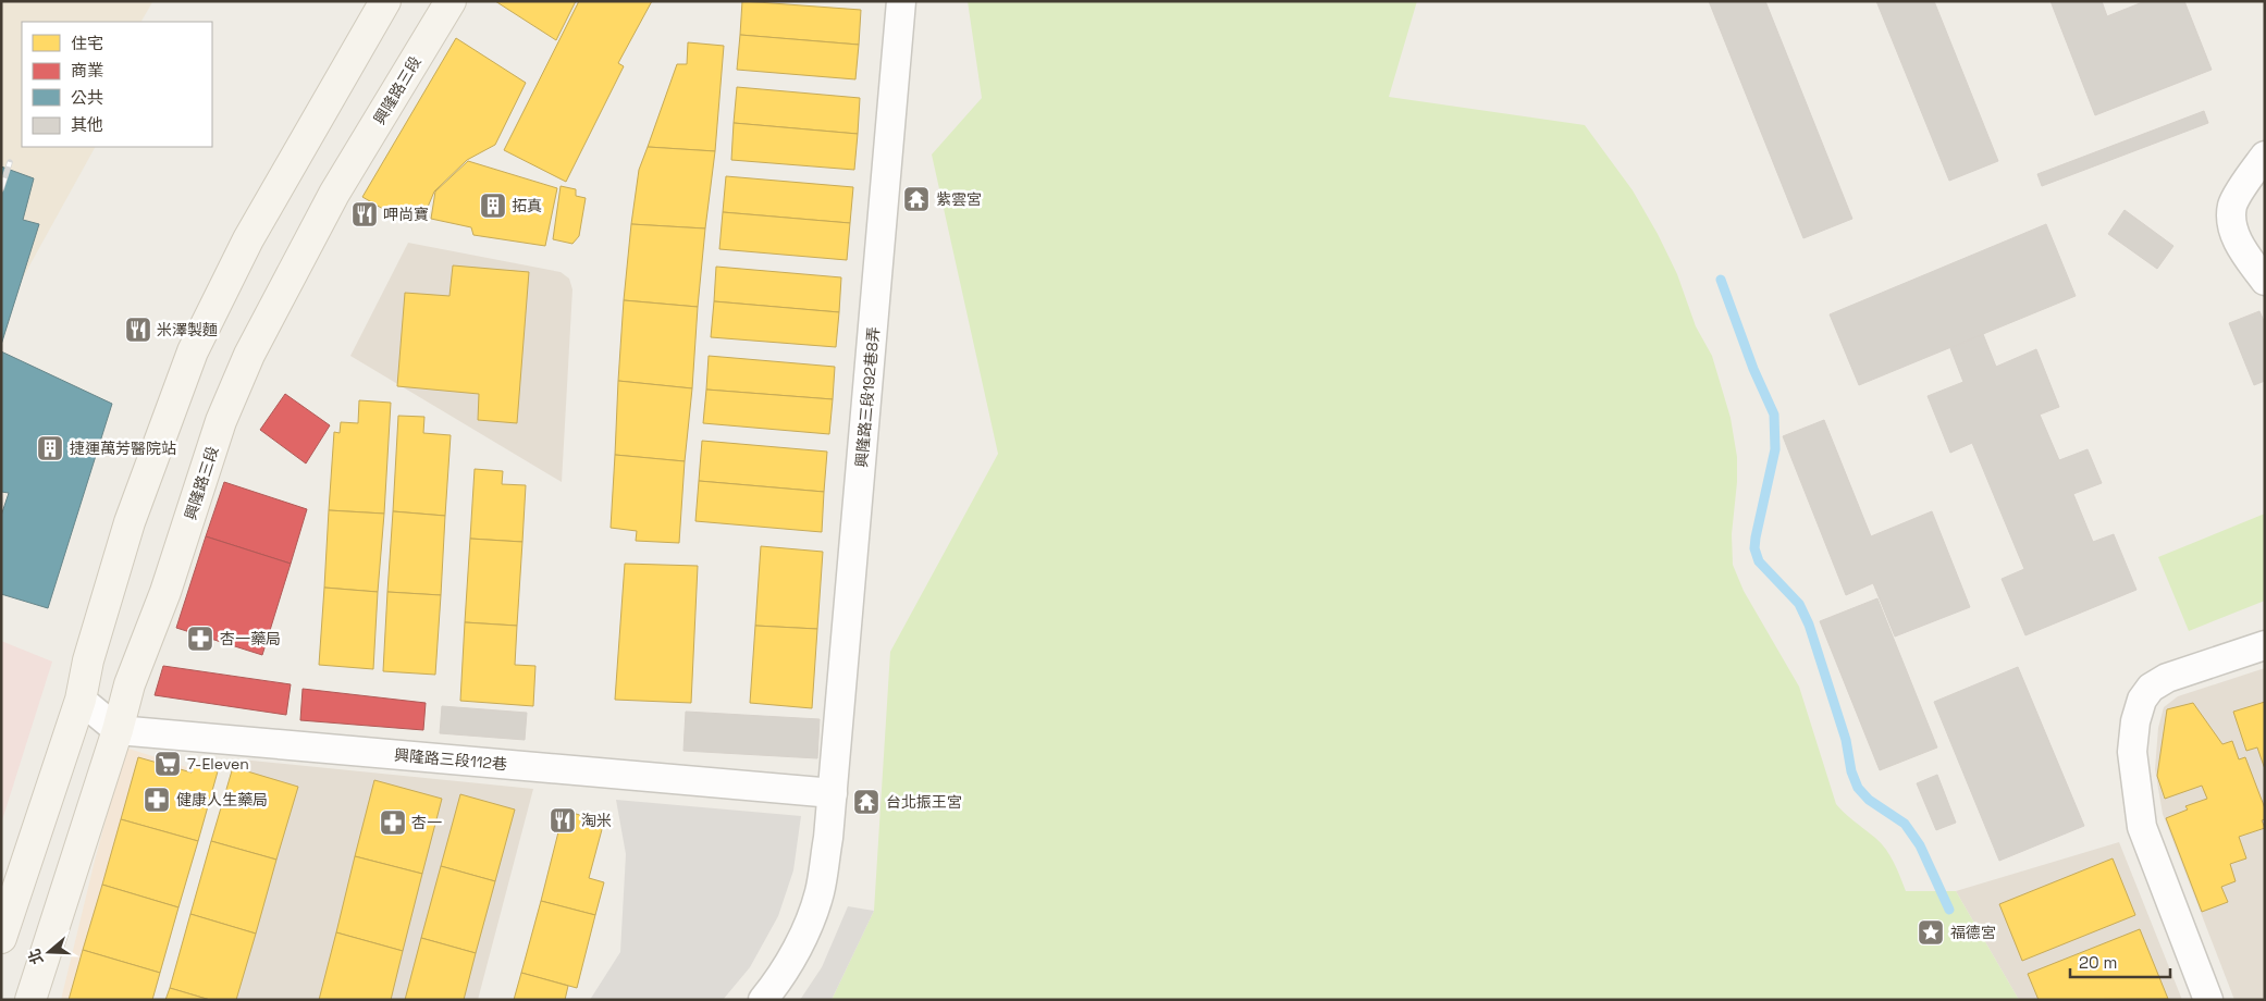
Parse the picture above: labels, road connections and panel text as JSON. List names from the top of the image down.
{
  "streets": {
    "main road": ["興隆路三段"],
    "street": ["興隆路三段192巷8弄", "興隆路三段112巷"]
  },
  "crossings": [
    ["興隆路三段", "興隆路三段112巷"],
    ["興隆路三段192巷8弄", "興隆路三段112巷"]
  ],
  "places": {
    "temple": ["紫雲宮", "台北振王宮"],
    "building": ["拓真", "捷運萬芳醫院站"],
    "restaurant": ["呷尚寶", "米澤製麵", "淘米"],
    "pharmacy": ["杏一藥局", "健康人生藥局", "杏一"],
    "supermarket": ["7-Eleven"],
    "place": ["福德宮"]
  },
  "legend": [
    "住宅",
    "商業",
    "公共",
    "其他"
  ],
  "scale_bar": "20 m",
  "north": "left"
}
